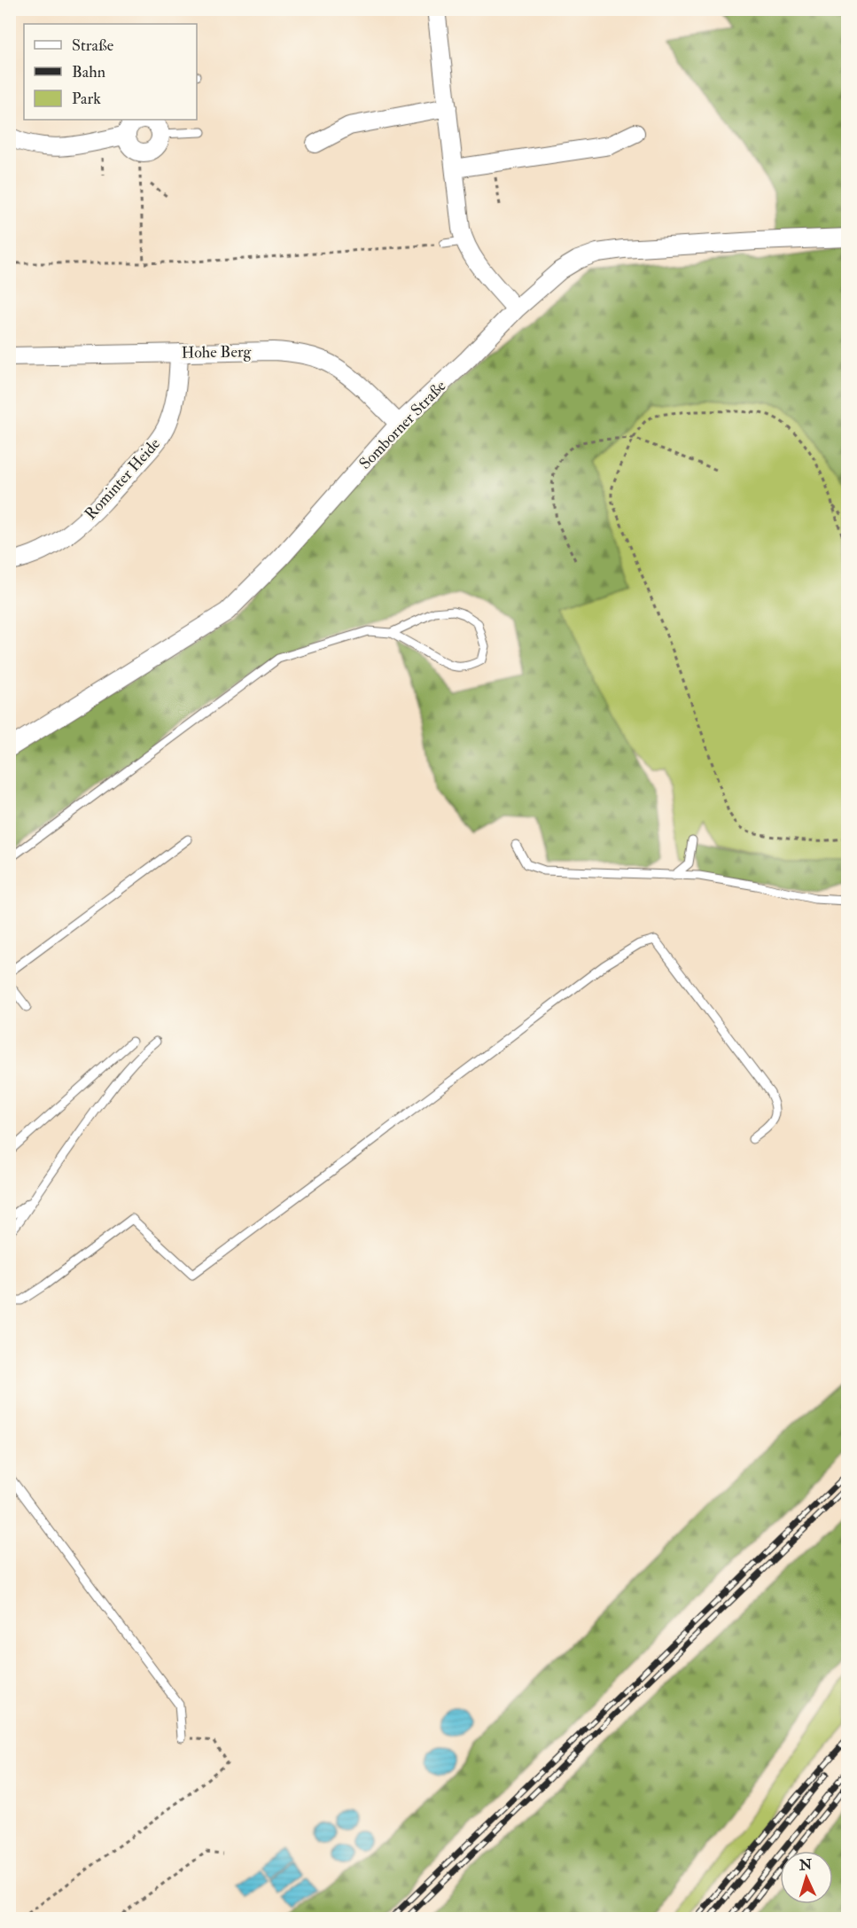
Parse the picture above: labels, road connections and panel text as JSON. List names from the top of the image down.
{
  "streets": {
    "street": ["Hohe Berg", "Somborner Straße", "Rominter Heide"]
  },
  "crossings": [
    ["Hohe Berg", "Somborner Straße"],
    ["Hohe Berg", "Rominter Heide"]
  ],
  "legend": ["Straße", "Bahn", "Park"],
  "north": "top"
}
